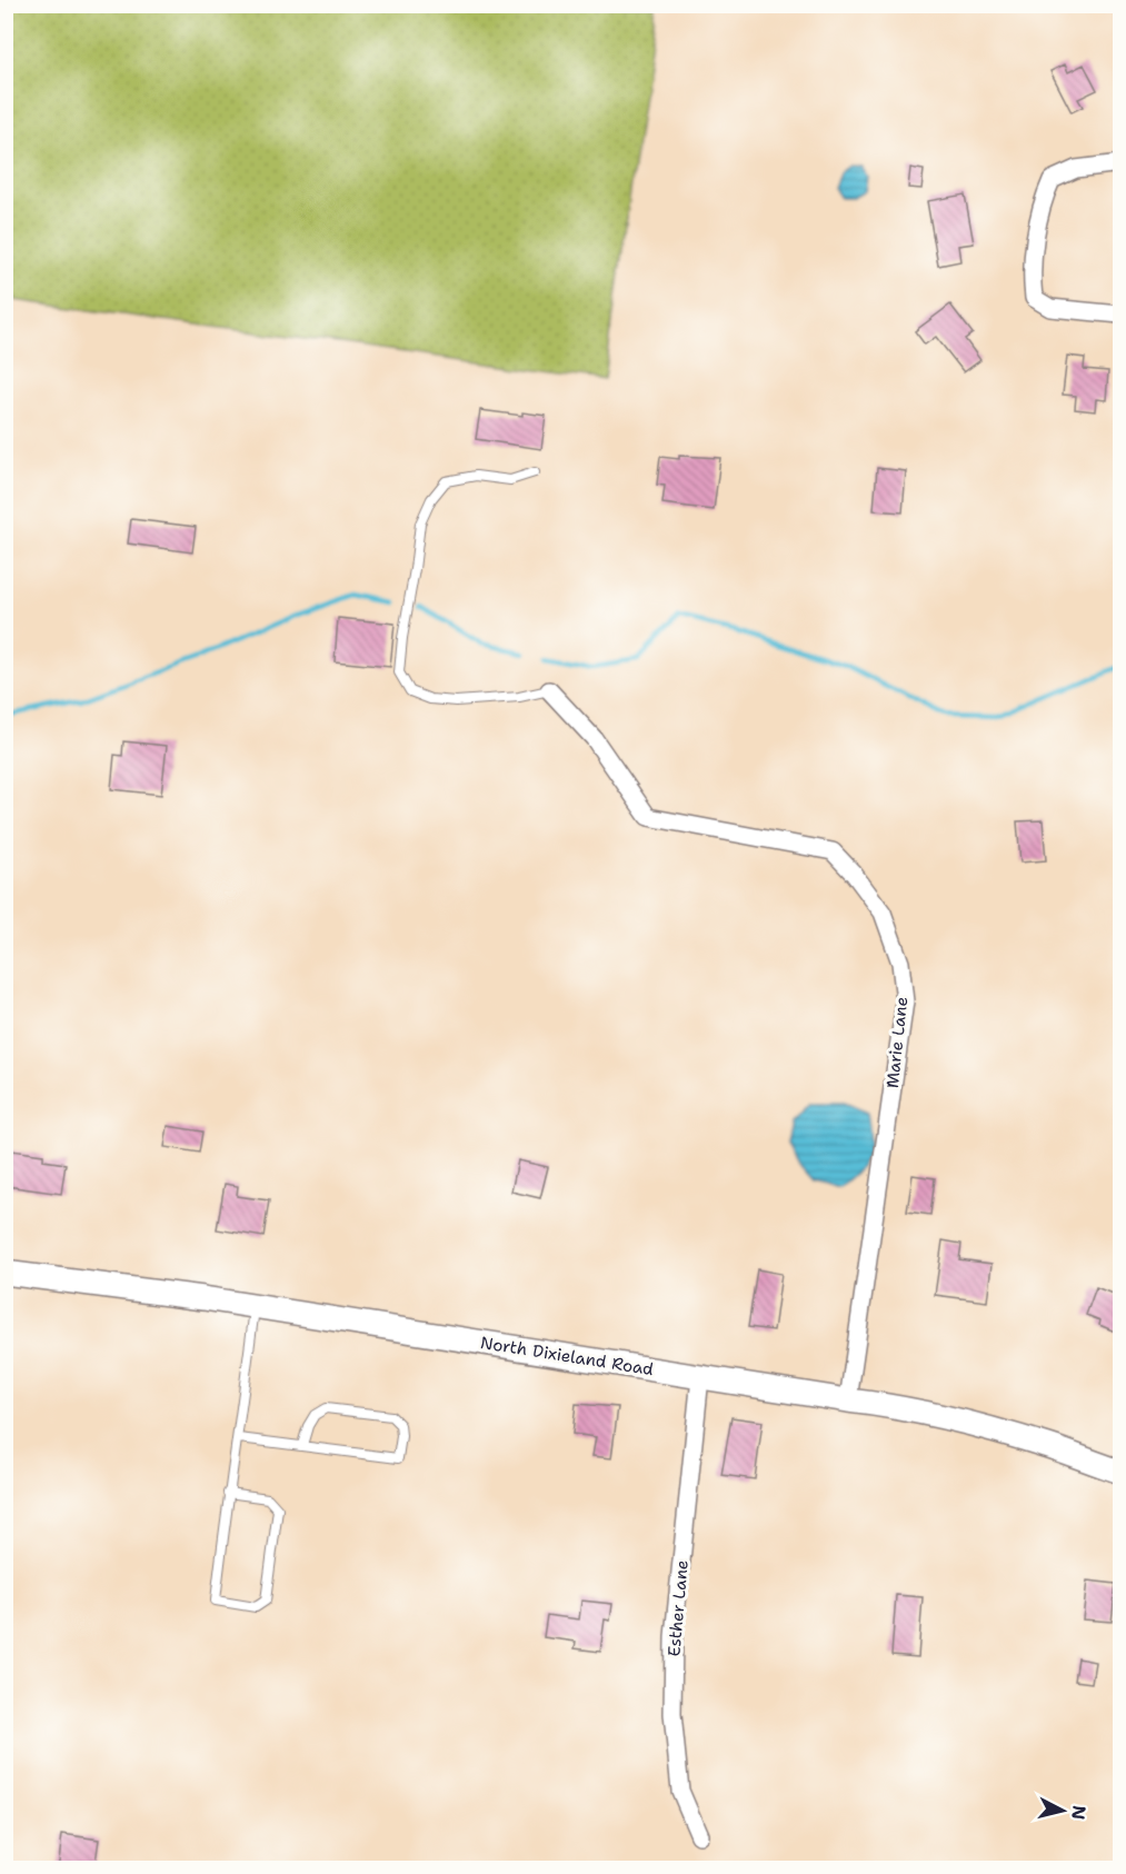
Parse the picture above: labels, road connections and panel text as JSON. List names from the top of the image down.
{
  "streets": {
    "street": ["Marie Lane", "North Dixieland Road", "Esther Lane"]
  },
  "crossings": [
    ["Marie Lane", "North Dixieland Road"],
    ["North Dixieland Road", "Esther Lane"]
  ],
  "north": "right"
}
